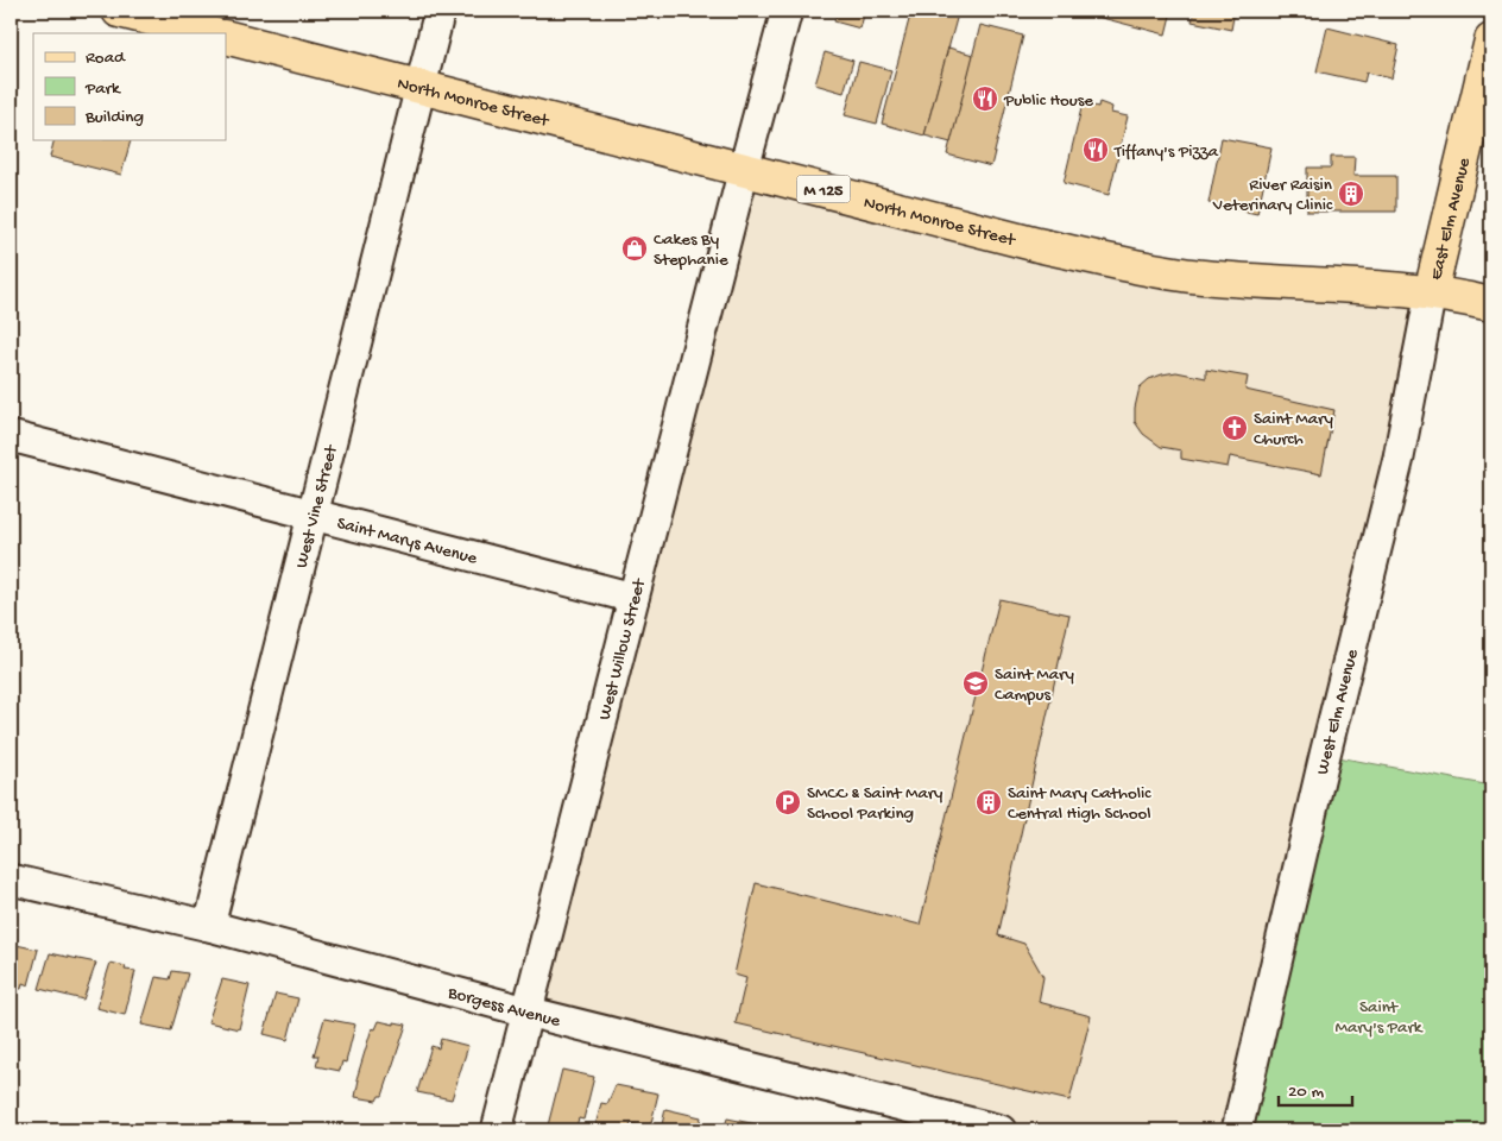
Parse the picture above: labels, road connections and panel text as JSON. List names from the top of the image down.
{
  "streets": {
    "main road": ["North Monroe Street", "M 125", "East Elm Avenue"],
    "street": [
      "West Vine Street",
      "Saint Marys Avenue",
      "West Willow Street",
      "West Elm Avenue",
      "Borgess Avenue"
    ]
  },
  "crossings": [
    ["North Monroe Street", "East Elm Avenue"],
    ["North Monroe Street", "West Vine Street"],
    ["North Monroe Street", "West Willow Street"],
    ["North Monroe Street", "West Elm Avenue"],
    ["East Elm Avenue", "West Elm Avenue"],
    ["West Vine Street", "Saint Marys Avenue"],
    ["West Vine Street", "Borgess Avenue"],
    ["Saint Marys Avenue", "West Willow Street"],
    ["West Willow Street", "Borgess Avenue"]
  ],
  "parks": ["Saint Mary's Park"],
  "places": {
    "restaurant": ["Public House", "Tiffany's Pizza"],
    "building": ["River Raisin Veterinary Clinic", "Saint Mary Catholic Central High School"],
    "shop": ["Cakes By Stephanie"],
    "church": ["Saint Mary Church"],
    "school or university": ["Saint Mary Campus"],
    "parking": ["SMCC & Saint Mary School Parking"]
  },
  "legend": ["Road", "Park", "Building"],
  "scale_bar": "20 m"
}
